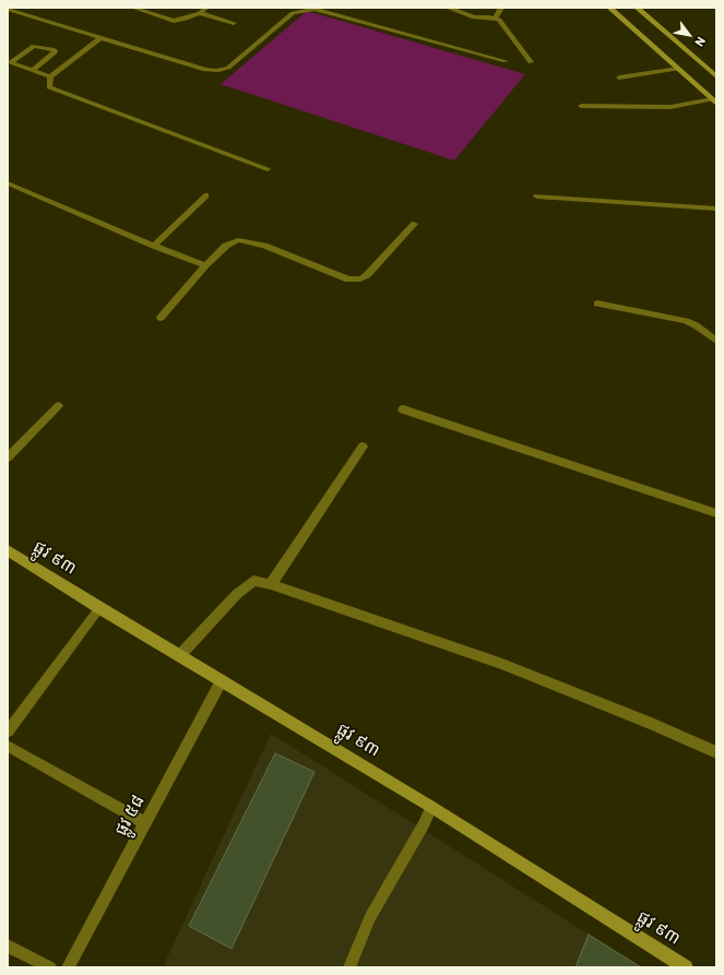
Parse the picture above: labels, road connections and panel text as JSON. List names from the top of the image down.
{
  "streets": {
    "street": ["ផ្លូវ ៩៣"],
    "lane": ["ផ្លូវ ៥៨"]
  },
  "crossings": [
    ["ផ្លូវ ៩៣", "ផ្លូវ ៥៨"]
  ],
  "north": "bottom right"
}
